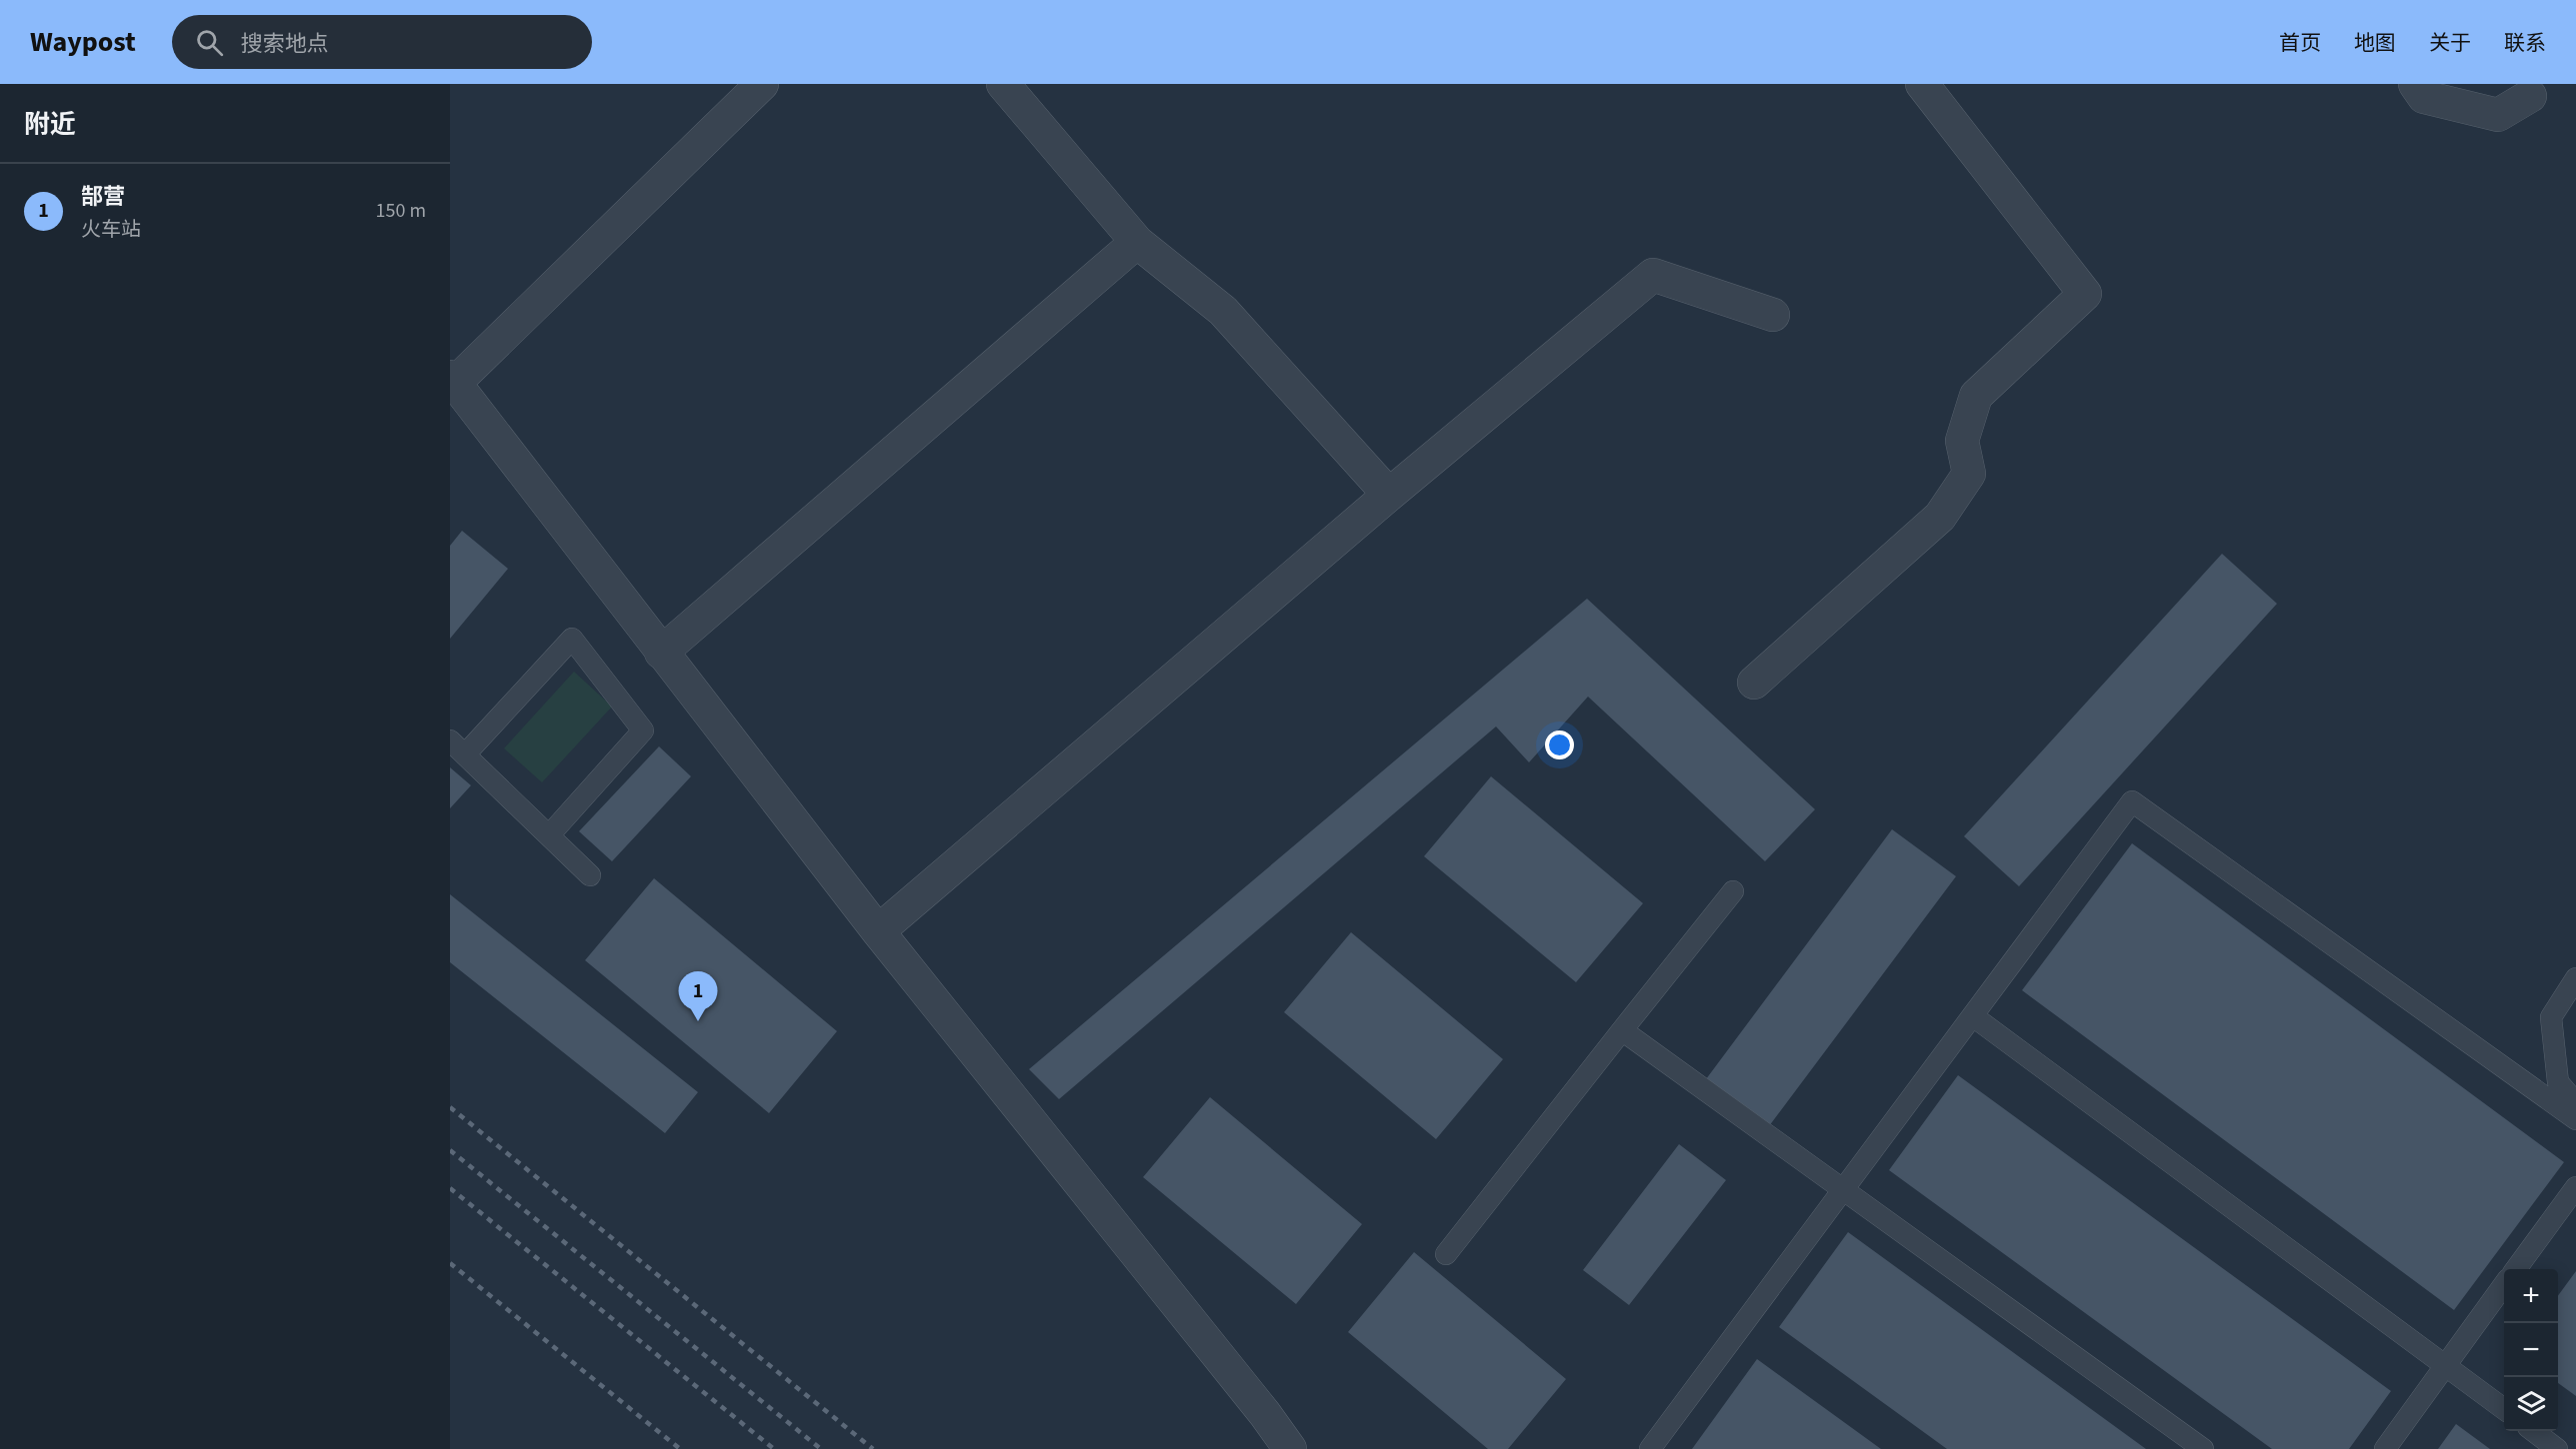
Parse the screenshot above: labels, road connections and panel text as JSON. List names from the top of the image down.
{
  "page": {
    "header": "Waypost",
    "search": "搜索地点",
    "nav": [
      "首页",
      "地图",
      "关于",
      "联系"
    ],
    "heading": "附近",
    "list": [
      {
        "mark": "1",
        "name": "郜营",
        "note": "火车站",
        "value": "150 m"
      }
    ],
    "pins": "1",
    "map_buttons": ["+", "−"]
  }
}
